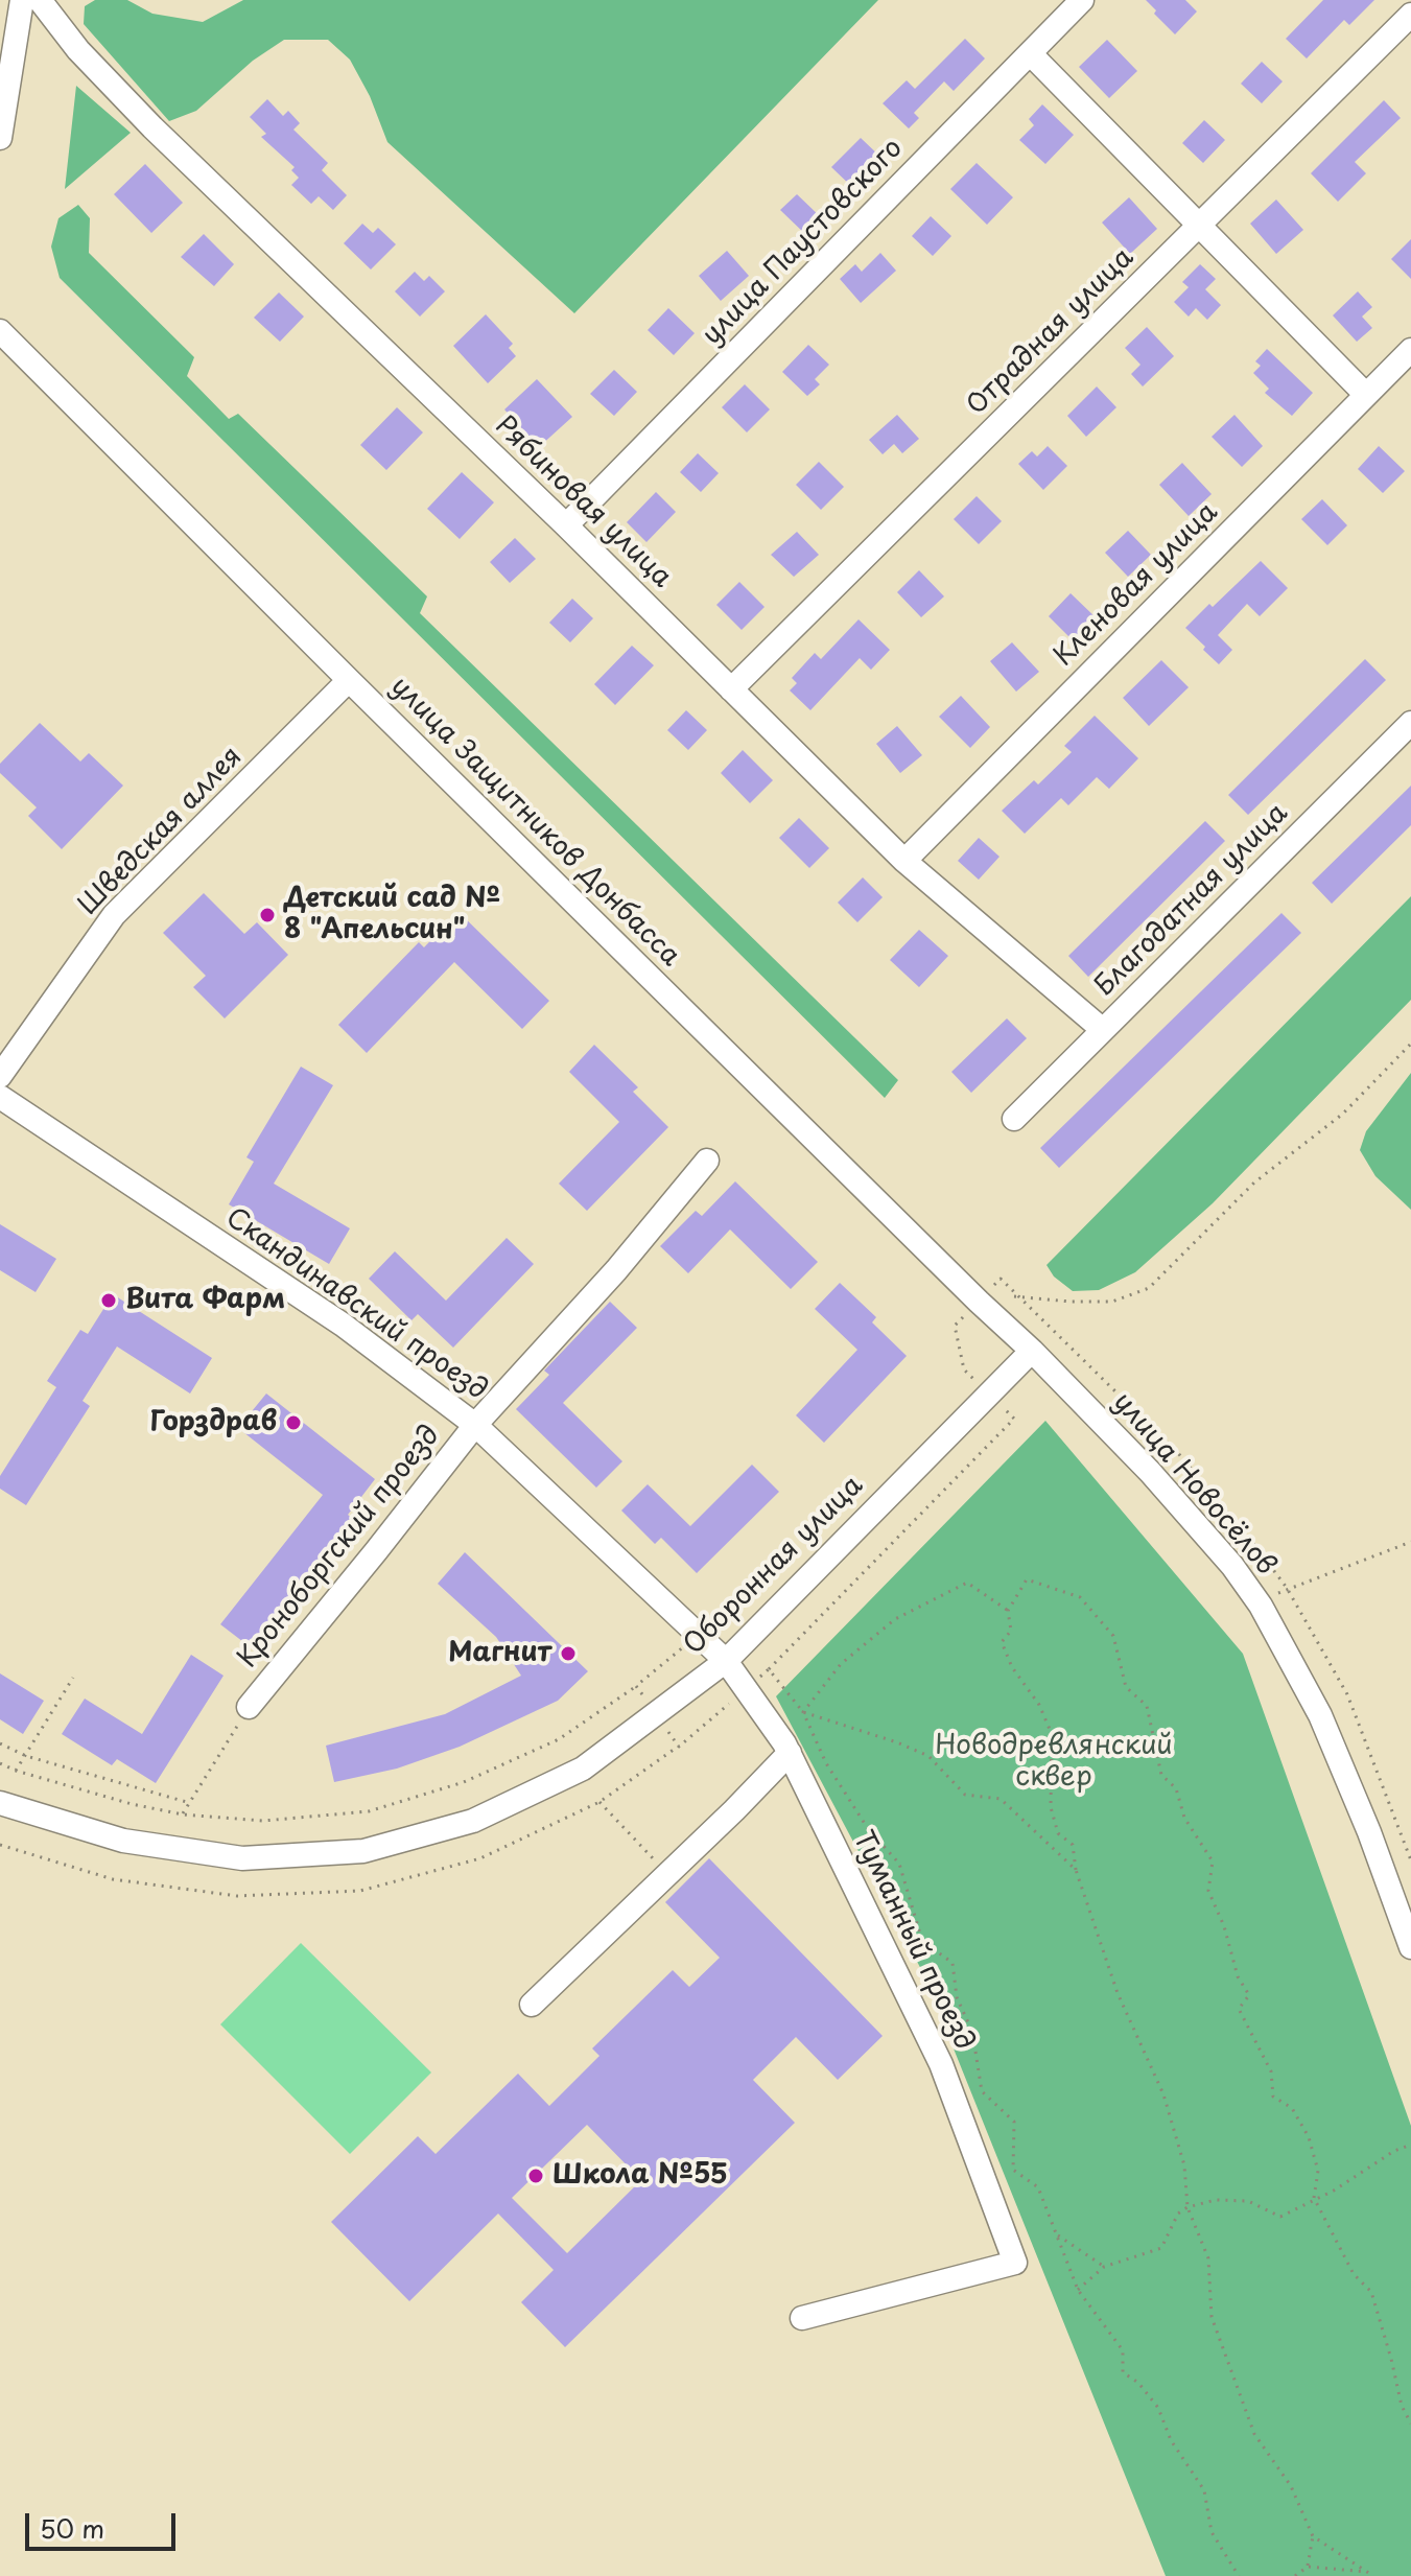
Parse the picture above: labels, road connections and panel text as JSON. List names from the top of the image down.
{
  "streets": {
    "street": [
      "улица Паустовского",
      "Отрадная улица",
      "Рябиновая улица",
      "Кленовая улица",
      "улица Защитников Донбасса",
      "Шведская аллея",
      "Благодатная улица",
      "Скандинавский проезд",
      "улица Новосёлов",
      "Кроноборгский проезд",
      "Оборонная улица",
      "Туманный проезд"
    ]
  },
  "crossings": [
    ["улица Паустовского", "Рябиновая улица"],
    ["Отрадная улица", "Рябиновая улица"],
    ["Рябиновая улица", "Кленовая улица"],
    ["Рябиновая улица", "Благодатная улица"],
    ["улица Защитников Донбасса", "Шведская аллея"],
    ["улица Защитников Донбасса", "улица Новосёлов"],
    ["улица Защитников Донбасса", "Оборонная улица"],
    ["Скандинавский проезд", "Кроноборгский проезд"],
    ["Скандинавский проезд", "Оборонная улица"],
    ["Скандинавский проезд", "Туманный проезд"],
    ["улица Новосёлов", "Оборонная улица"],
    ["Оборонная улица", "Туманный проезд"]
  ],
  "parks": ["Новодревлянский сквер"],
  "places": [
    "Детский сад № 8 \"Апельсин\"",
    "Вита Фарм",
    "Горздрав",
    "Магнит",
    "Школа №55"
  ],
  "scale_bar": "50 m"
}
